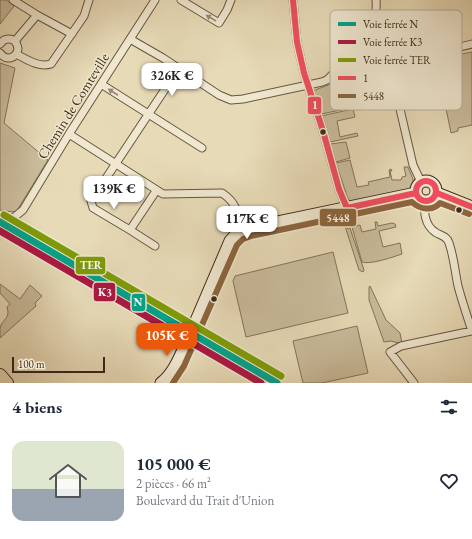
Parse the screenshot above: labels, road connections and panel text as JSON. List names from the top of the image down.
{
  "streets": {
    "street": ["Chemin de Comteville"]
  },
  "lines": [
    "transit line 1",
    "transit line 5448",
    "rail line TER",
    "rail line N",
    "rail line K3"
  ],
  "legend": [
    "Voie ferrée N",
    "Voie ferrée K3",
    "Voie ferrée TER",
    "1",
    "5448"
  ],
  "scale_bar": "100 m",
  "page": {
    "price": [
      "326K €",
      "139K €",
      "117K €",
      "105K €"
    ],
    "scale": "100 m",
    "heading": "4 biens",
    "list": [
      {
        "name": "105 000 €",
        "note": "2 pièces · 66 m² · Boulevard du Trait d'Union"
      }
    ]
  }
}
